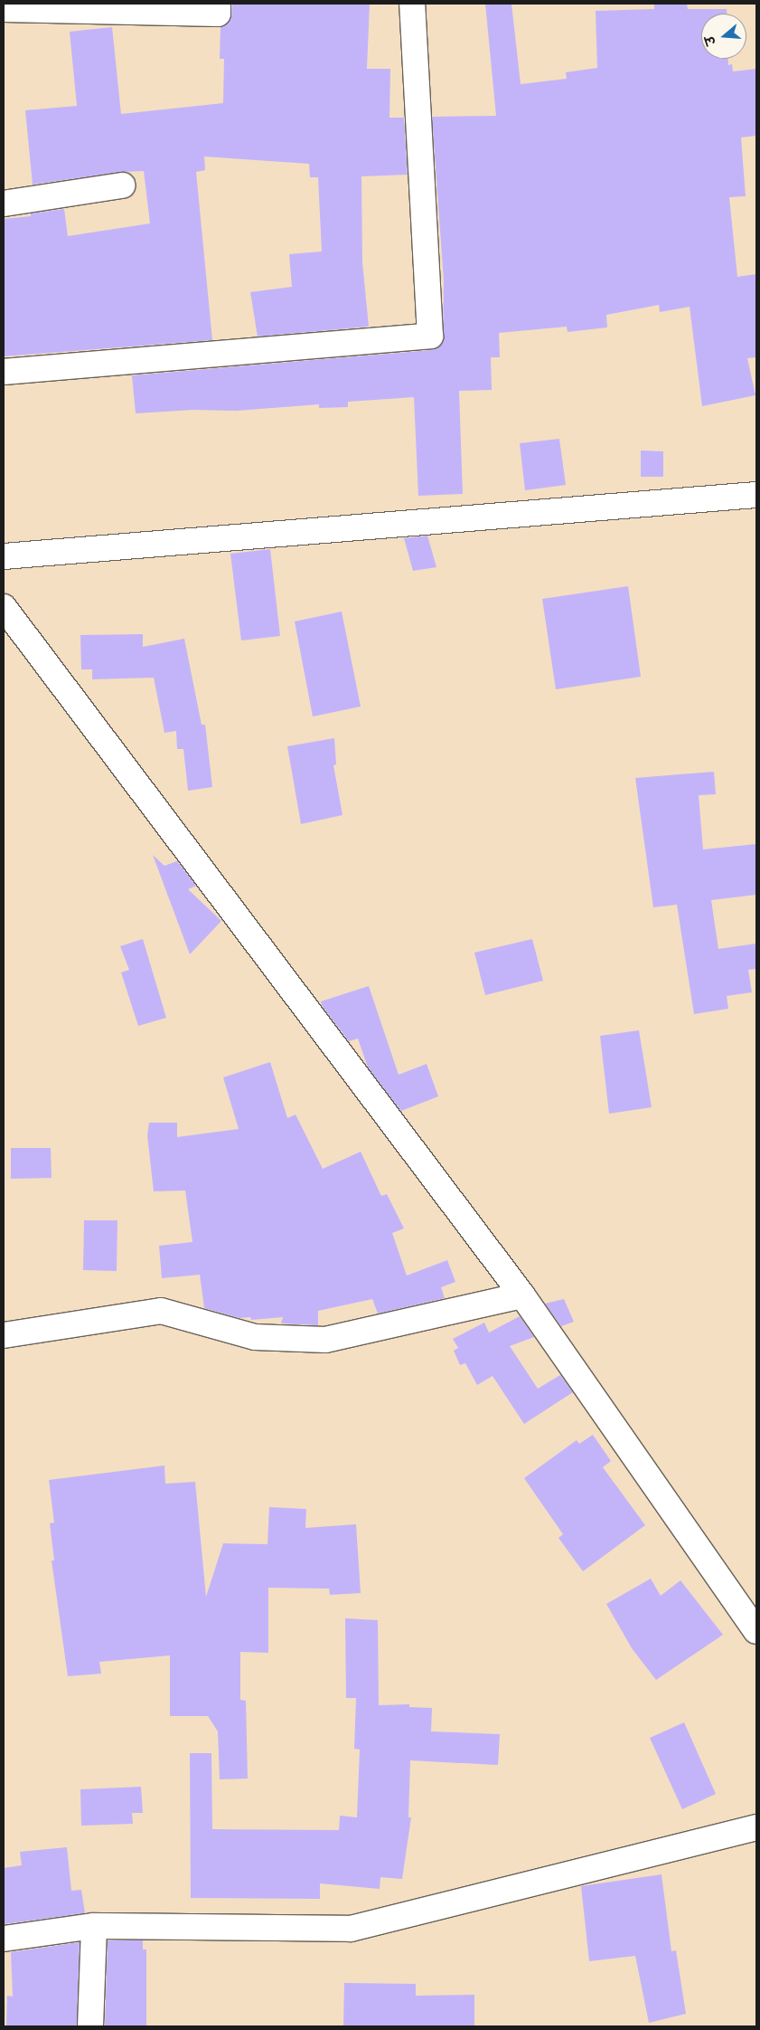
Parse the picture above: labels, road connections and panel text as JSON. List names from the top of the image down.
{
  "north": "left"
}
